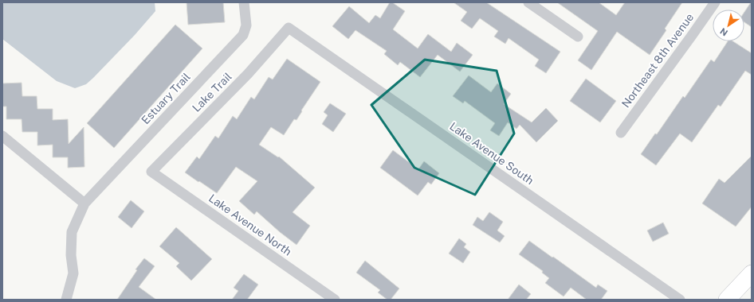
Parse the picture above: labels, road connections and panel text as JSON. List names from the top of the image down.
{
  "streets": {
    "street": [
      "Northeast 8th Avenue",
      "Lake Trail",
      "Estuary Trail",
      "Lake Avenue South",
      "Lake Avenue North"
    ]
  },
  "crossings": [
    ["Lake Trail", "Lake Avenue South"],
    ["Lake Trail", "Lake Avenue North"]
  ],
  "north": "bottom left"
}
